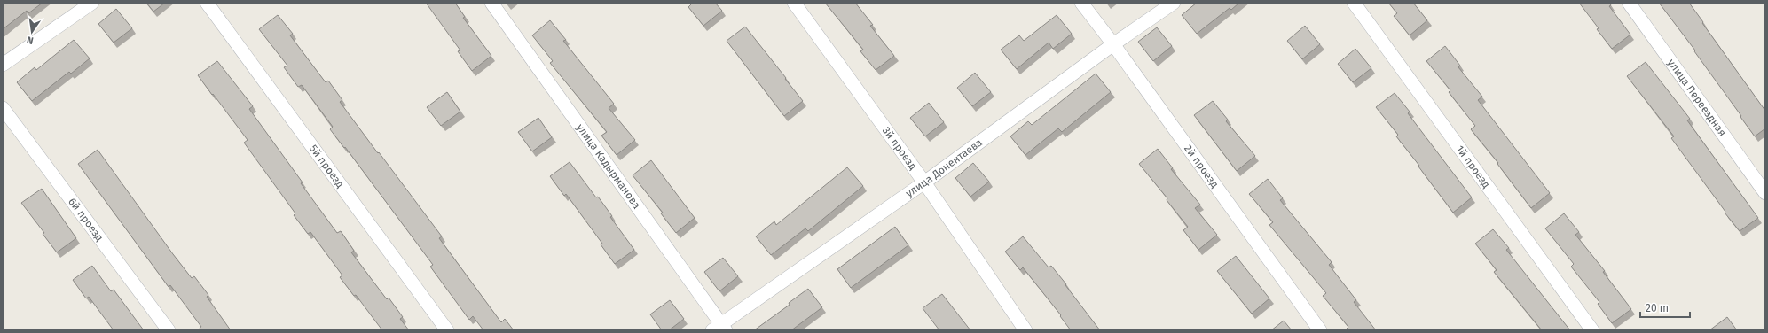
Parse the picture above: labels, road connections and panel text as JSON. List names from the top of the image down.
{
  "streets": {
    "street": [
      "улица Переездная",
      "3й проезд",
      "2й проезд",
      "5й проезд",
      "улица Кадырманова",
      "1й проезд",
      "улица Донентаева",
      "6й проезд"
    ]
  },
  "crossings": [
    ["3й проезд", "улица Донентаева"],
    ["2й проезд", "улица Донентаева"],
    ["улица Кадырманова", "улица Донентаева"]
  ],
  "scale_bar": "20 m",
  "north": "bottom"
}
